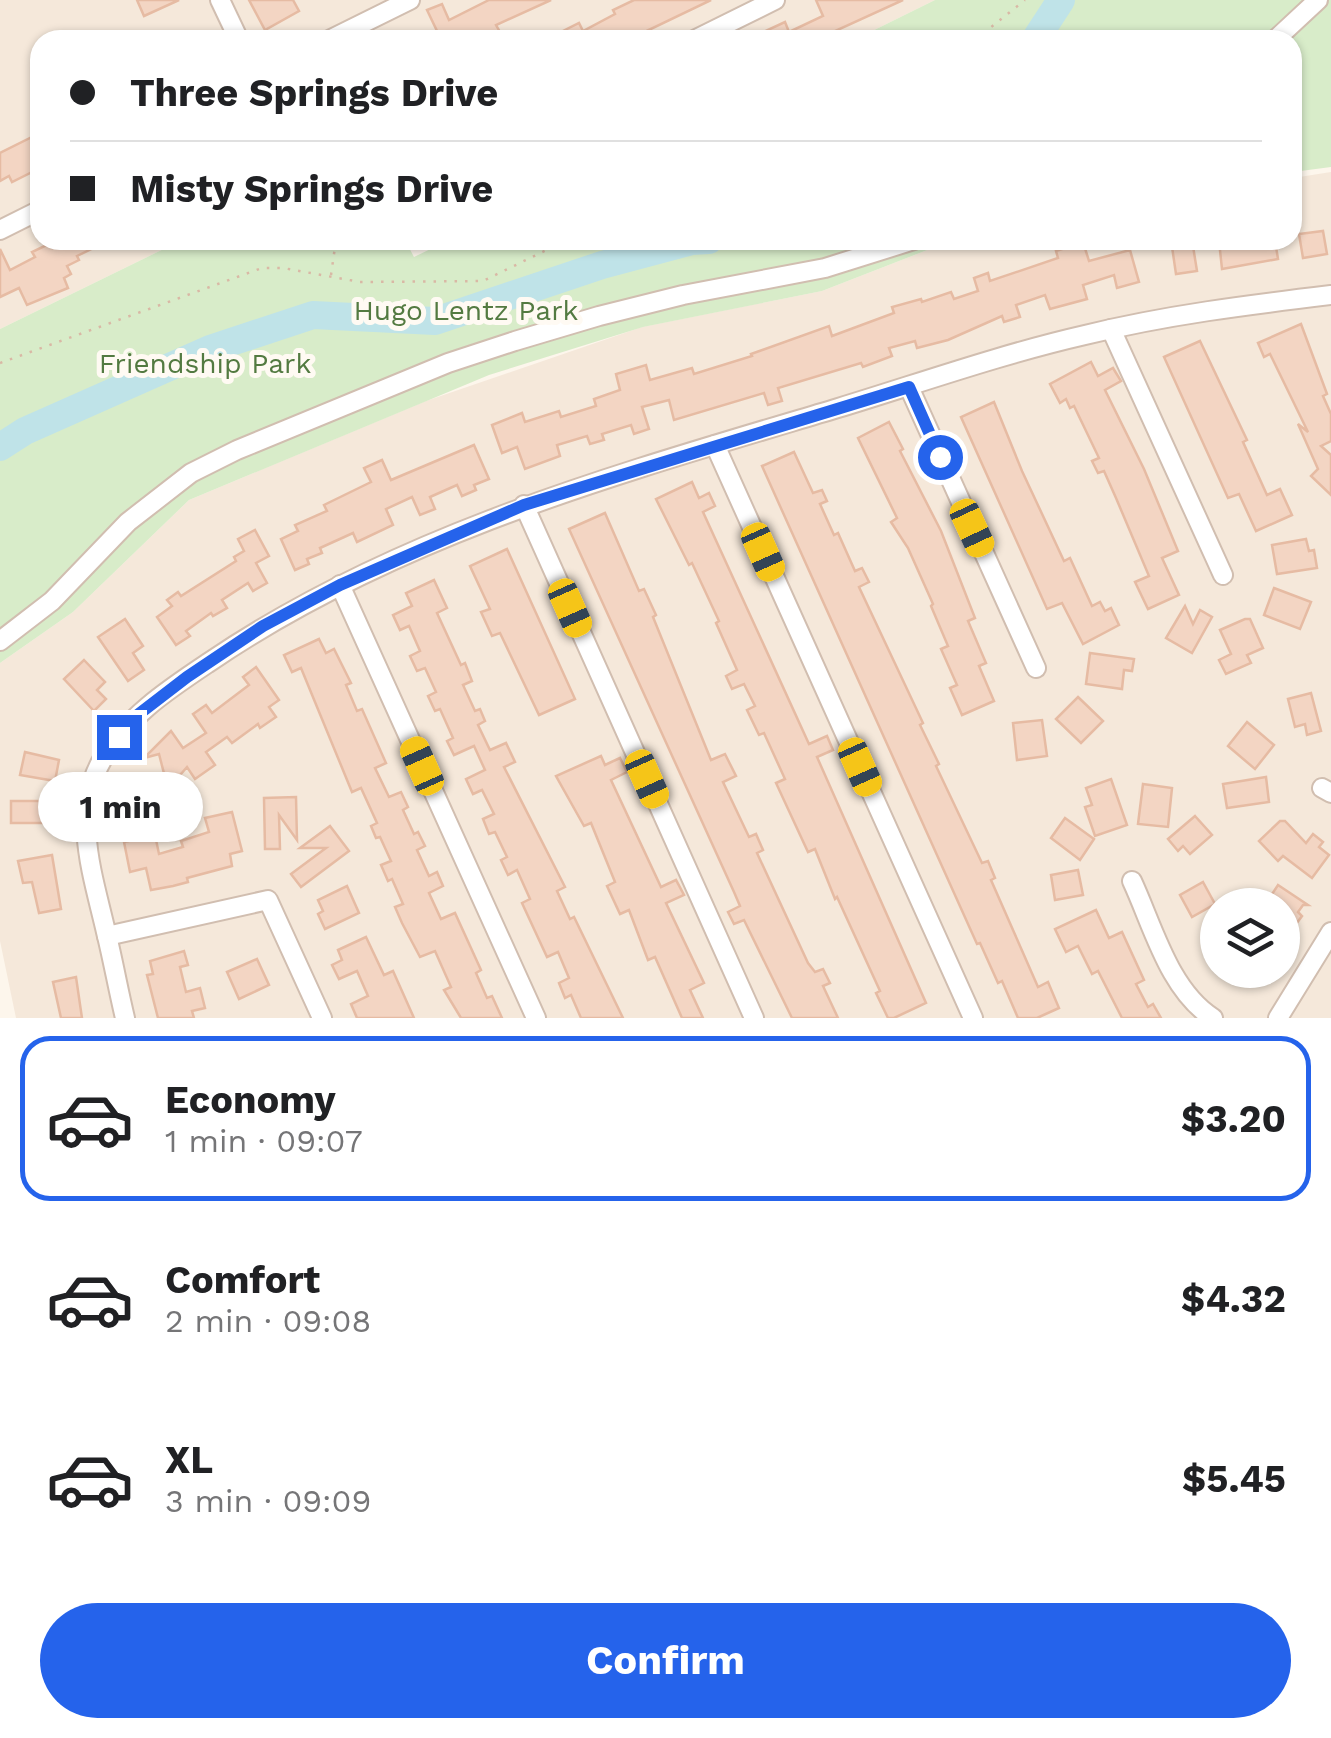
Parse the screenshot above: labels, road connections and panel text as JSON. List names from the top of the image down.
{
  "parks": ["Hugo Lentz Park", "Friendship Park"],
  "page": {
    "banner": ["Three Springs Drive", "Misty Springs Drive"],
    "bubble": "1 min",
    "list": [
      {
        "name": "Economy",
        "note": "1 min · 09:07",
        "value": "$3.20"
      },
      {
        "name": "Comfort",
        "note": "2 min · 09:08",
        "value": "$4.32"
      },
      {
        "name": "XL",
        "note": "3 min · 09:09",
        "value": "$5.45"
      }
    ],
    "buttons": "Confirm"
  }
}
